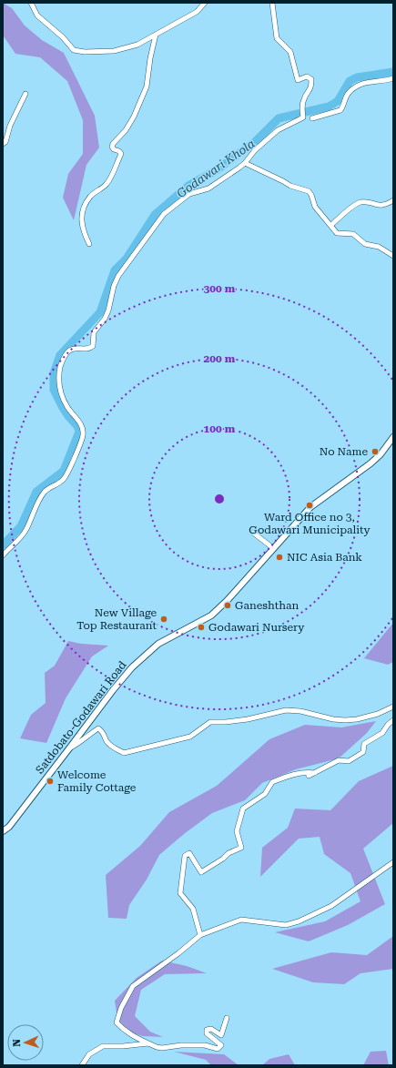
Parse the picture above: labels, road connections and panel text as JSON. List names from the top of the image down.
{
  "streets": {
    "street": ["Satdobato-Godawari Road"]
  },
  "water": ["Godawari Khola"],
  "places": [
    "No Name",
    "Ward Office no 3, Godawari Municipality",
    "NIC Asia Bank",
    "Ganeshthan",
    "New Village Top Restaurant",
    "Godawari Nursery",
    "Welcome Family Cottage"
  ],
  "north": "left",
  "rings": ["300 m", "200 m", "100 m"]
}
